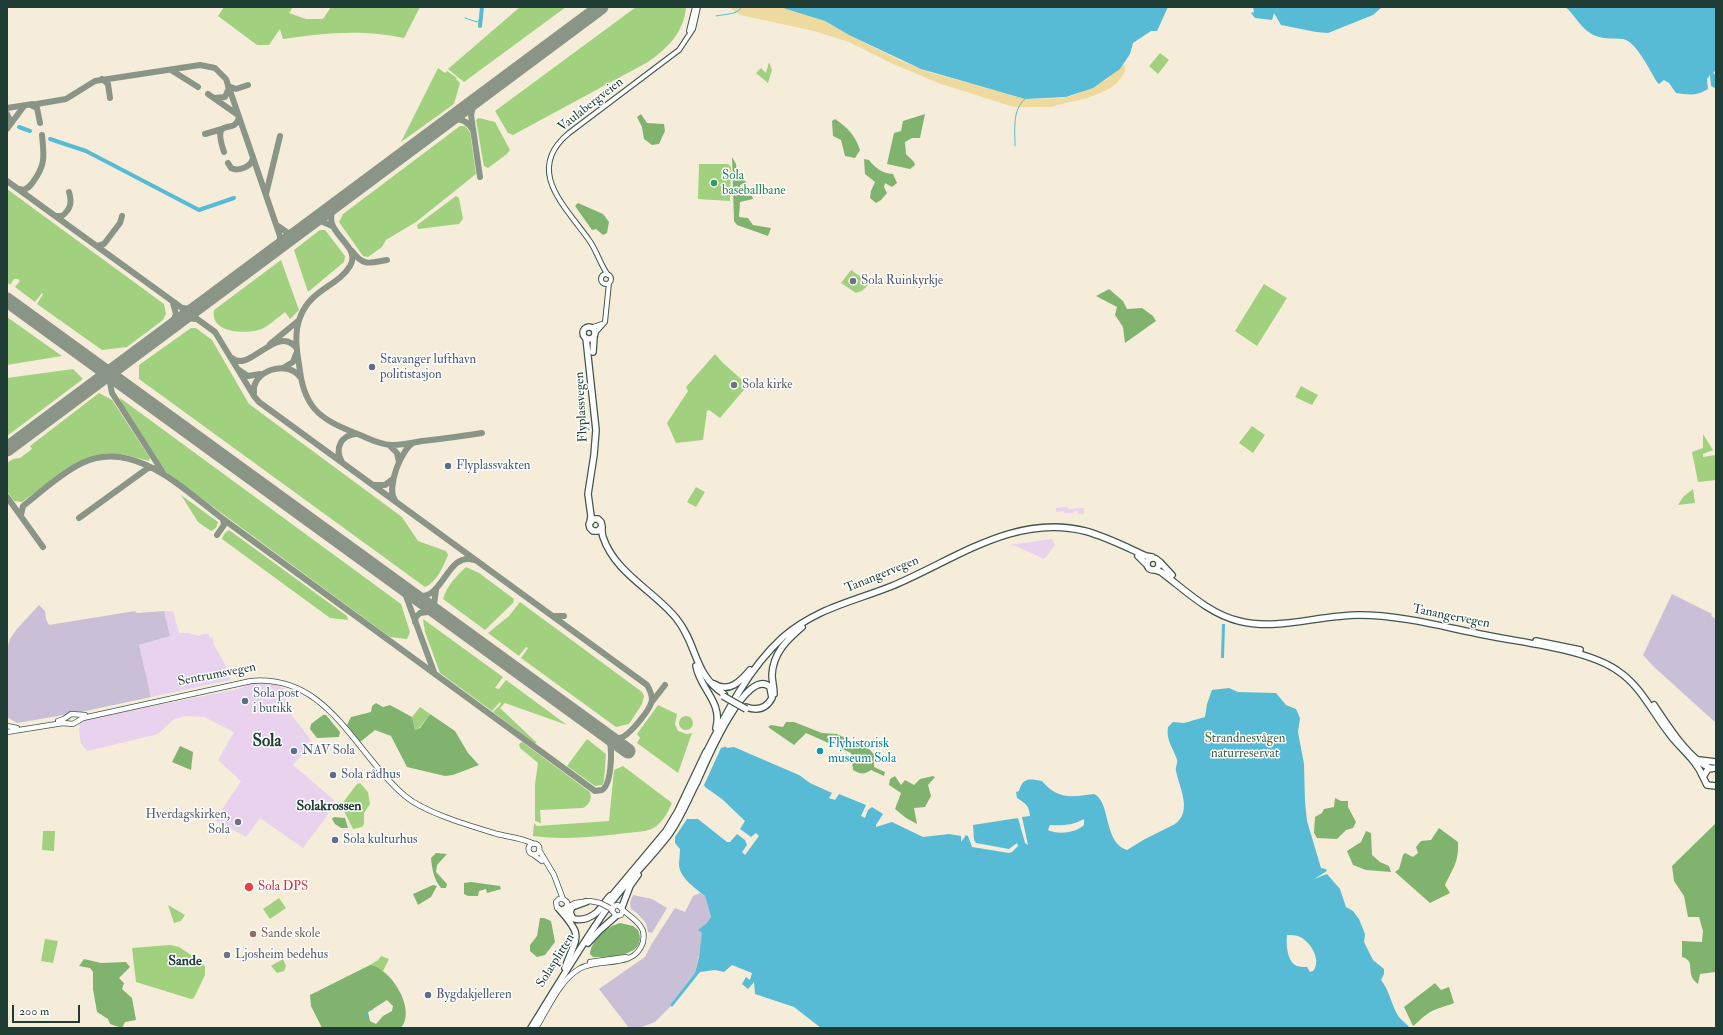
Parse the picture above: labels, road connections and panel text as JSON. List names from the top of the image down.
{
  "streets": {
    "highway": ["Flyplassvegen", "Tanangervegen", "Solasplitten"],
    "main road": ["Vaulabergveien", "Sentrumsvegen"]
  },
  "districts": ["Sola", "Solakrossen", "Sande"],
  "parks": ["Strandnesvågen naturreservat"],
  "places": [
    "Sola baseballbane",
    "Sola Ruinkyrkje",
    "Stavanger lufthavn politistasjon",
    "Sola kirke",
    "Flyplassvakten",
    "Sola post i butikk",
    "NAV Sola",
    "Flyhistorisk museum Sola",
    "Sola rådhus",
    "Hverdagskirken, Sola",
    "Sola kulturhus",
    "Sola DPS",
    "Sande skole",
    "Ljosheim bedehus",
    "Bygdakjelleren"
  ],
  "scale_bar": "200 m"
}
